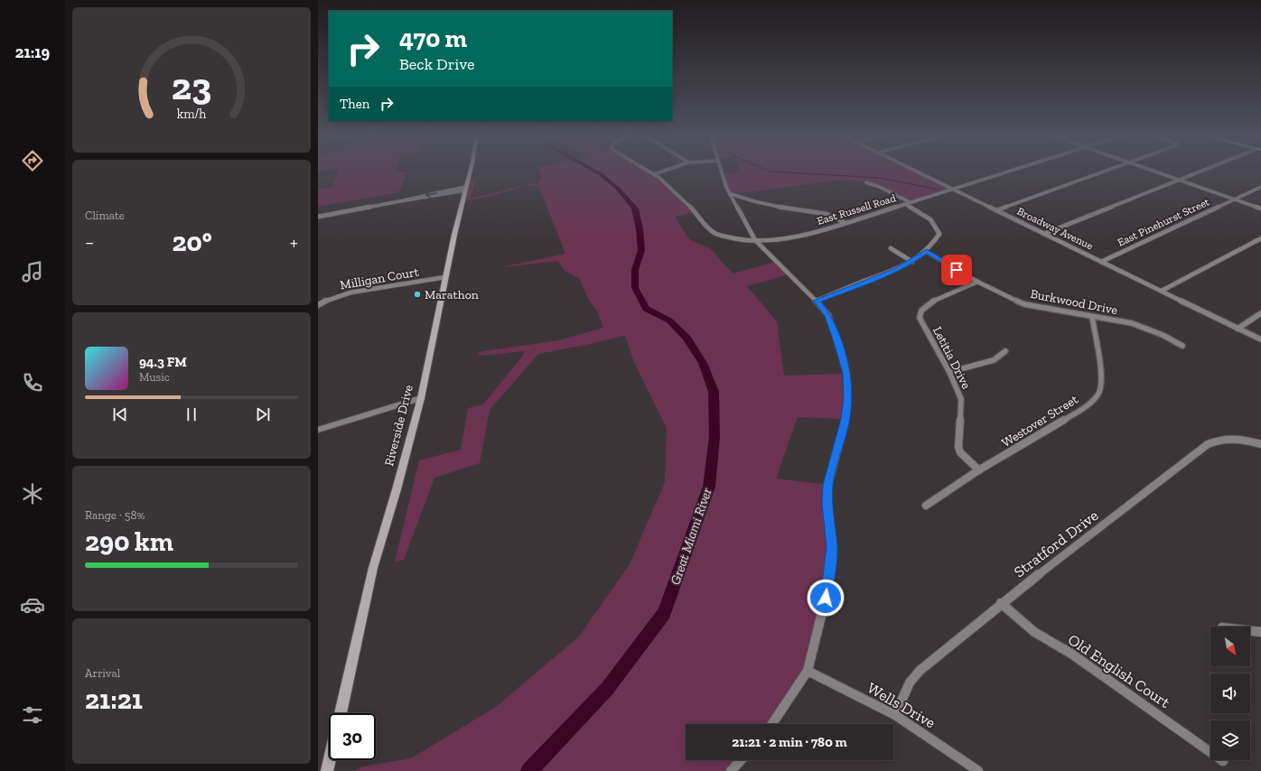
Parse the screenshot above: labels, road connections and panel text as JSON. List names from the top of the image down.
{
  "streets": {
    "main road": ["Riverside Drive"],
    "street": [
      "East Russell Road",
      "East Pinehurst Street",
      "Broadway Avenue",
      "Milligan Court",
      "Burkwood Drive",
      "Letitia Drive",
      "Westover Street",
      "Stratford Drive",
      "Old English Court",
      "Wells Drive"
    ]
  },
  "crossings": [
    ["East Russell Road", "Broadway Avenue"],
    ["East Pinehurst Street", "Broadway Avenue"],
    ["Milligan Court", "Riverside Drive"],
    ["Burkwood Drive", "Letitia Drive"],
    ["Burkwood Drive", "Westover Street"],
    ["Letitia Drive", "Westover Street"],
    ["Stratford Drive", "Old English Court"],
    ["Stratford Drive", "Wells Drive"]
  ],
  "water": ["Great Miami River"],
  "places": ["Marathon"],
  "north": "bottom right",
  "page": {
    "tabs": "21:19",
    "turn": ["470 m", "Beck Drive"],
    "then": "Then",
    "tile": [
      "Climate",
      ["Range · 58%", "290 km"],
      ["Arrival", "21:21"]
    ],
    "heat": ["−", "20°", "+"],
    "song": ["94.3 FM", "Music"],
    "limit": "30",
    "trip": "21:21 · 2 min · 780 m",
    "gauge": ["23", "km/h"]
  }
}
